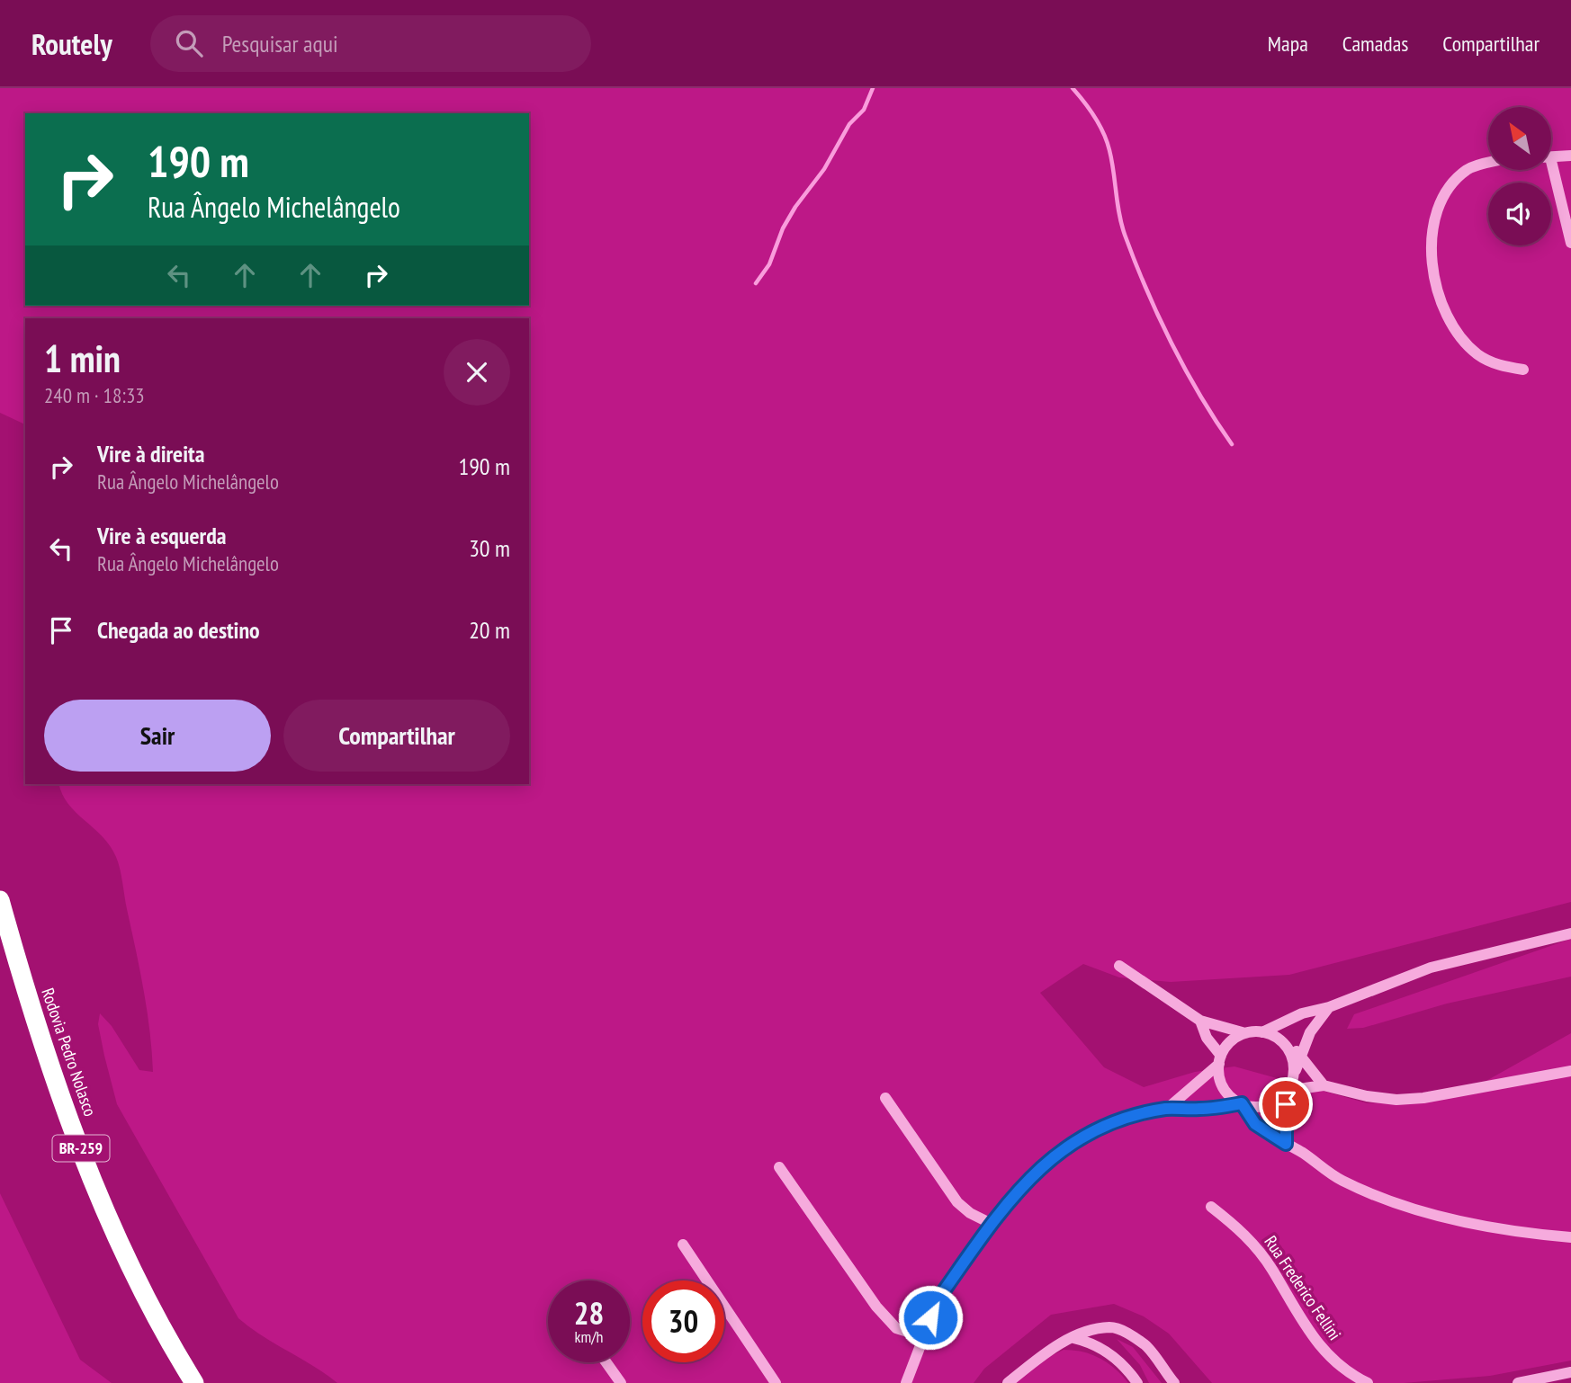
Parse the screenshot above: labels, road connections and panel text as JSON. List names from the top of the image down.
{
  "streets": {
    "highway": ["Rodovia Pedro Nolasco", "BR-259"],
    "street": ["Rua Frederico Fellini"]
  },
  "north": "top left",
  "page": {
    "header": "Routely",
    "search": "Pesquisar aqui",
    "nav": ["Mapa", "Camadas", "Compartilhar"],
    "turn": ["190 m", "Rua Ângelo Michelângelo"],
    "heading": ["1 min", "240 m · 18:33"],
    "list": [
      {
        "name": "Vire à direita",
        "note": "Rua Ângelo Michelângelo",
        "value": "190 m"
      },
      {
        "name": "Vire à esquerda",
        "note": "Rua Ângelo Michelângelo",
        "value": "30 m"
      },
      {
        "name": "Chegada ao destino",
        "value": "20 m"
      }
    ],
    "buttons": ["Sair", "Compartilhar"],
    "speed": "28 km/h",
    "limit": "30"
  }
}
